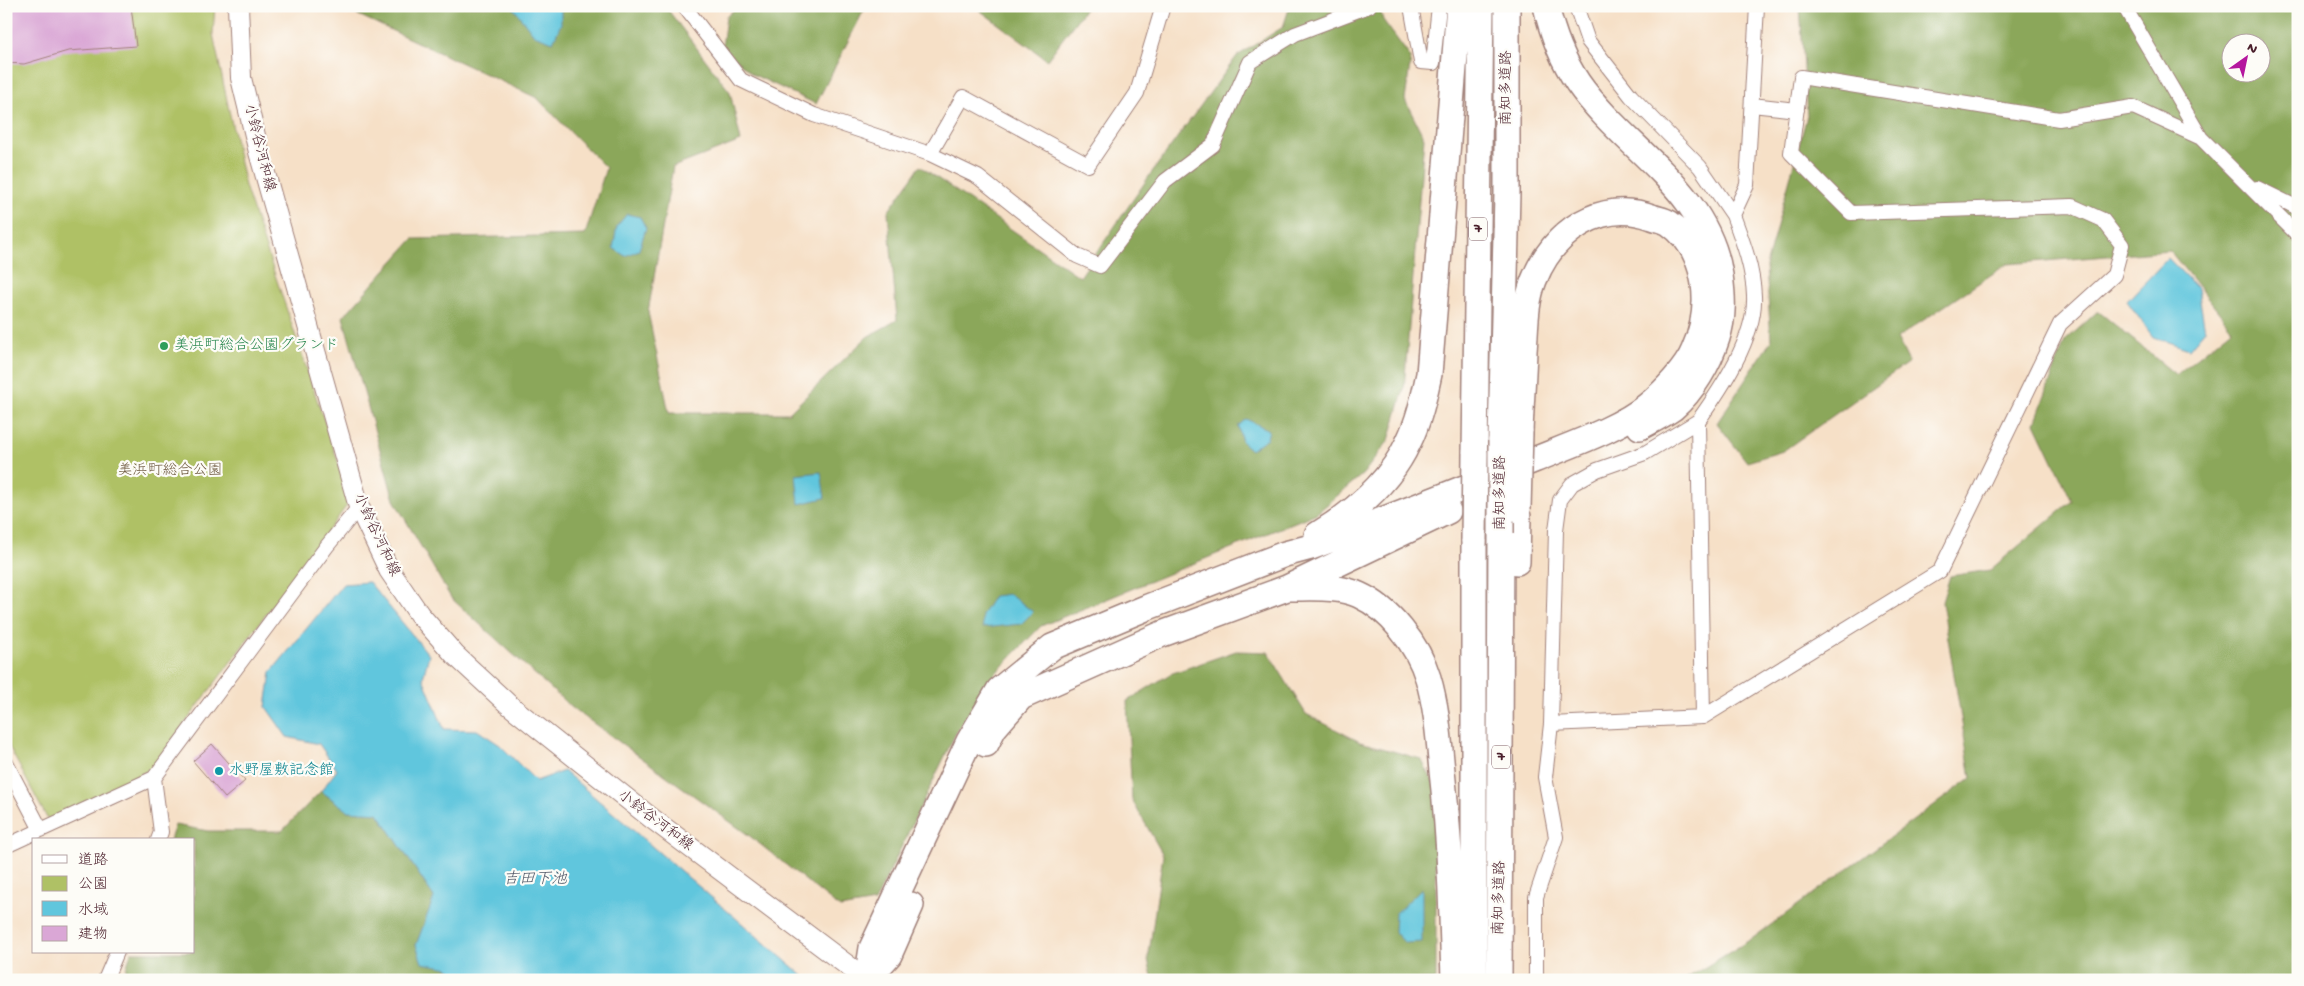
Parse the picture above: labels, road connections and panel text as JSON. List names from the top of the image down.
{
  "streets": {
    "highway": ["南知多道路", "7"],
    "main road": ["小鈴谷河和線"]
  },
  "water": ["吉田下池"],
  "parks": ["美浜町総合公園"],
  "places": ["美浜町総合公園グランド", "水野屋敷記念館"],
  "legend": [
    "道路",
    "公園",
    "水域",
    "建物"
  ],
  "north": "top right"
}
